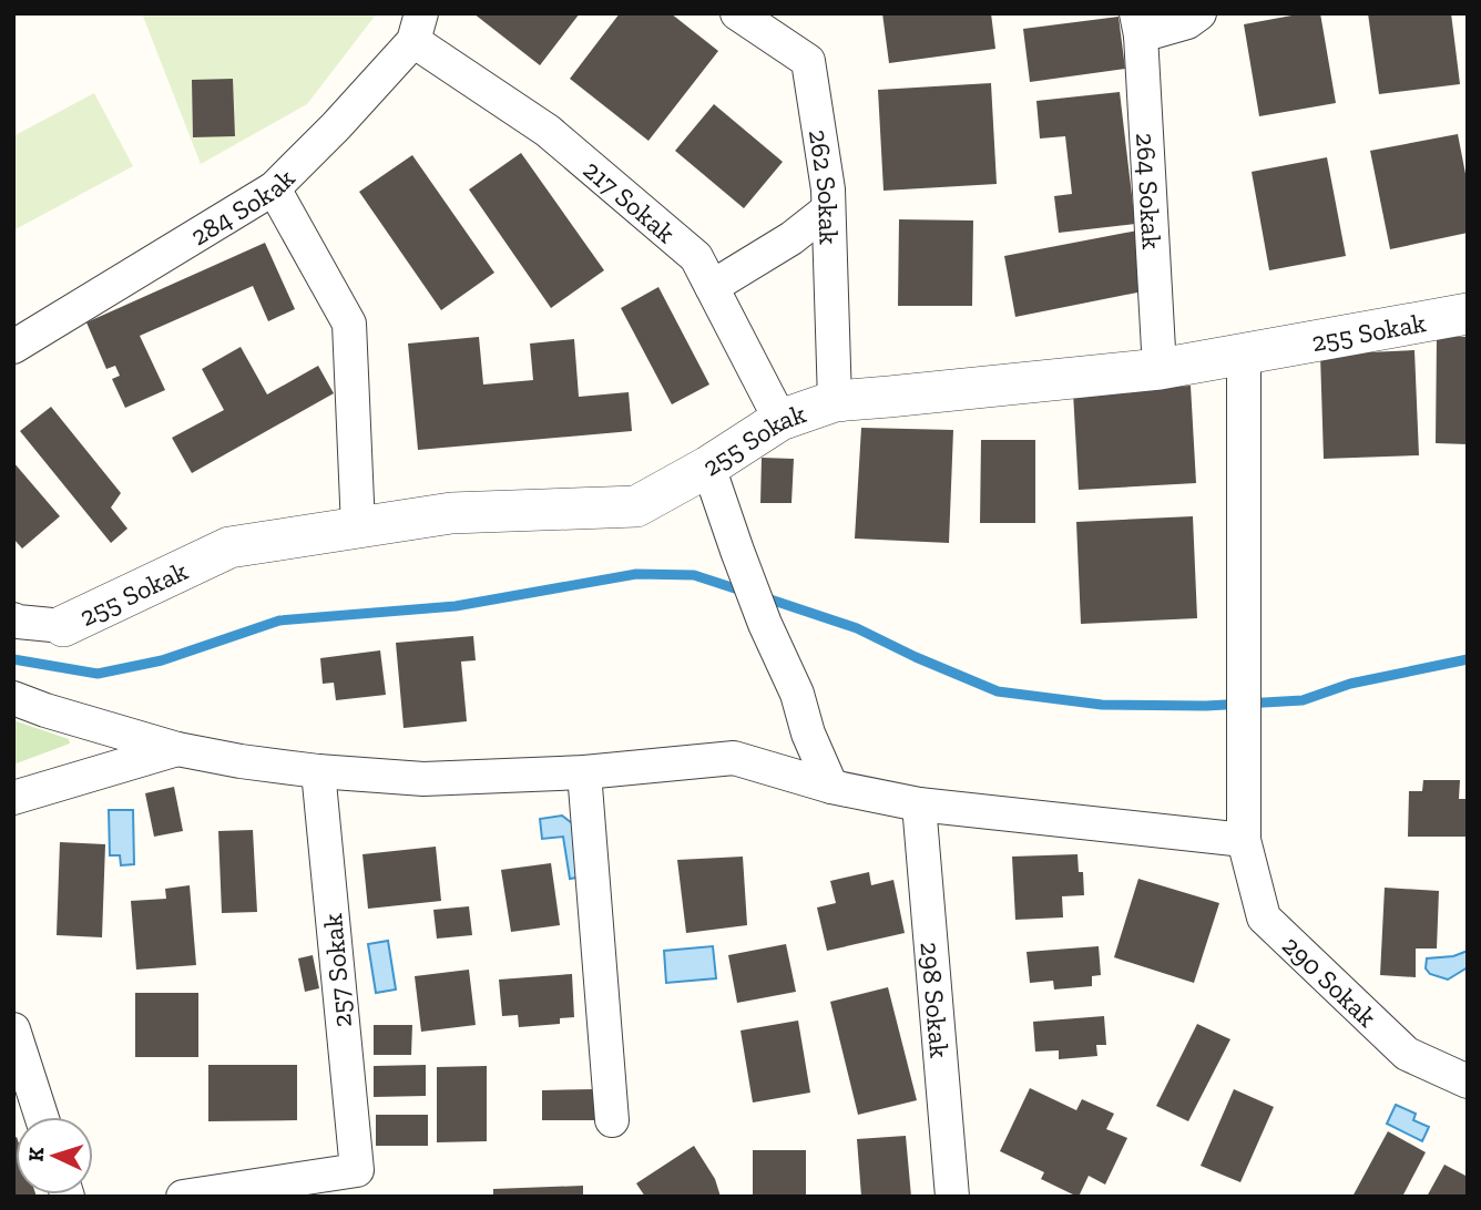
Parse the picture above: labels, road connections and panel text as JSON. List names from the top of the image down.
{
  "streets": {
    "street": [
      "262 Sokak",
      "264 Sokak",
      "217 Sokak",
      "284 Sokak",
      "255 Sokak",
      "257 Sokak",
      "290 Sokak",
      "298 Sokak"
    ]
  },
  "crossings": [
    ["262 Sokak", "255 Sokak"],
    ["264 Sokak", "255 Sokak"],
    ["217 Sokak", "284 Sokak"],
    ["217 Sokak", "255 Sokak"],
    ["255 Sokak", "290 Sokak"]
  ],
  "north": "left"
}
